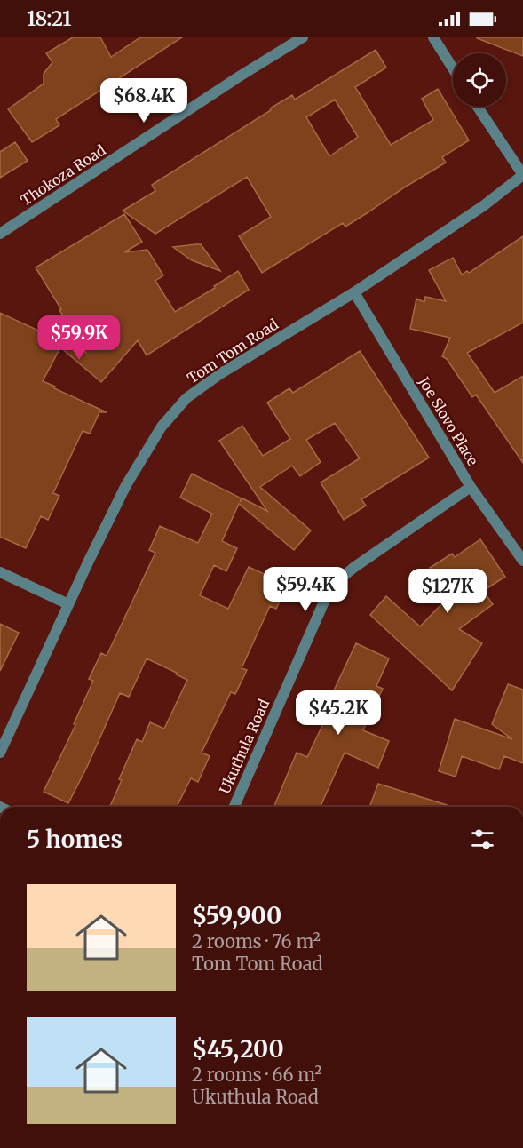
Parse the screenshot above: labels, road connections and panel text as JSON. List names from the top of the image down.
{
  "streets": {
    "street": [
      "Thokoza Road",
      "Tom Tom Road",
      "Joe Slovo Place",
      "Ukuthula Road"
    ]
  },
  "crossings": [
    ["Tom Tom Road", "Joe Slovo Place"],
    ["Joe Slovo Place", "Ukuthula Road"]
  ],
  "page": {
    "status": "18:21",
    "price": [
      "$68.4K",
      "$59.9K",
      "$59.4K",
      "$127K",
      "$45.2K"
    ],
    "heading": "5 homes",
    "list": [
      {
        "name": "$59,900",
        "note": "2 rooms · 76 m² · Tom Tom Road"
      },
      {
        "name": "$45,200",
        "note": "2 rooms · 66 m² · Ukuthula Road"
      }
    ]
  }
}
